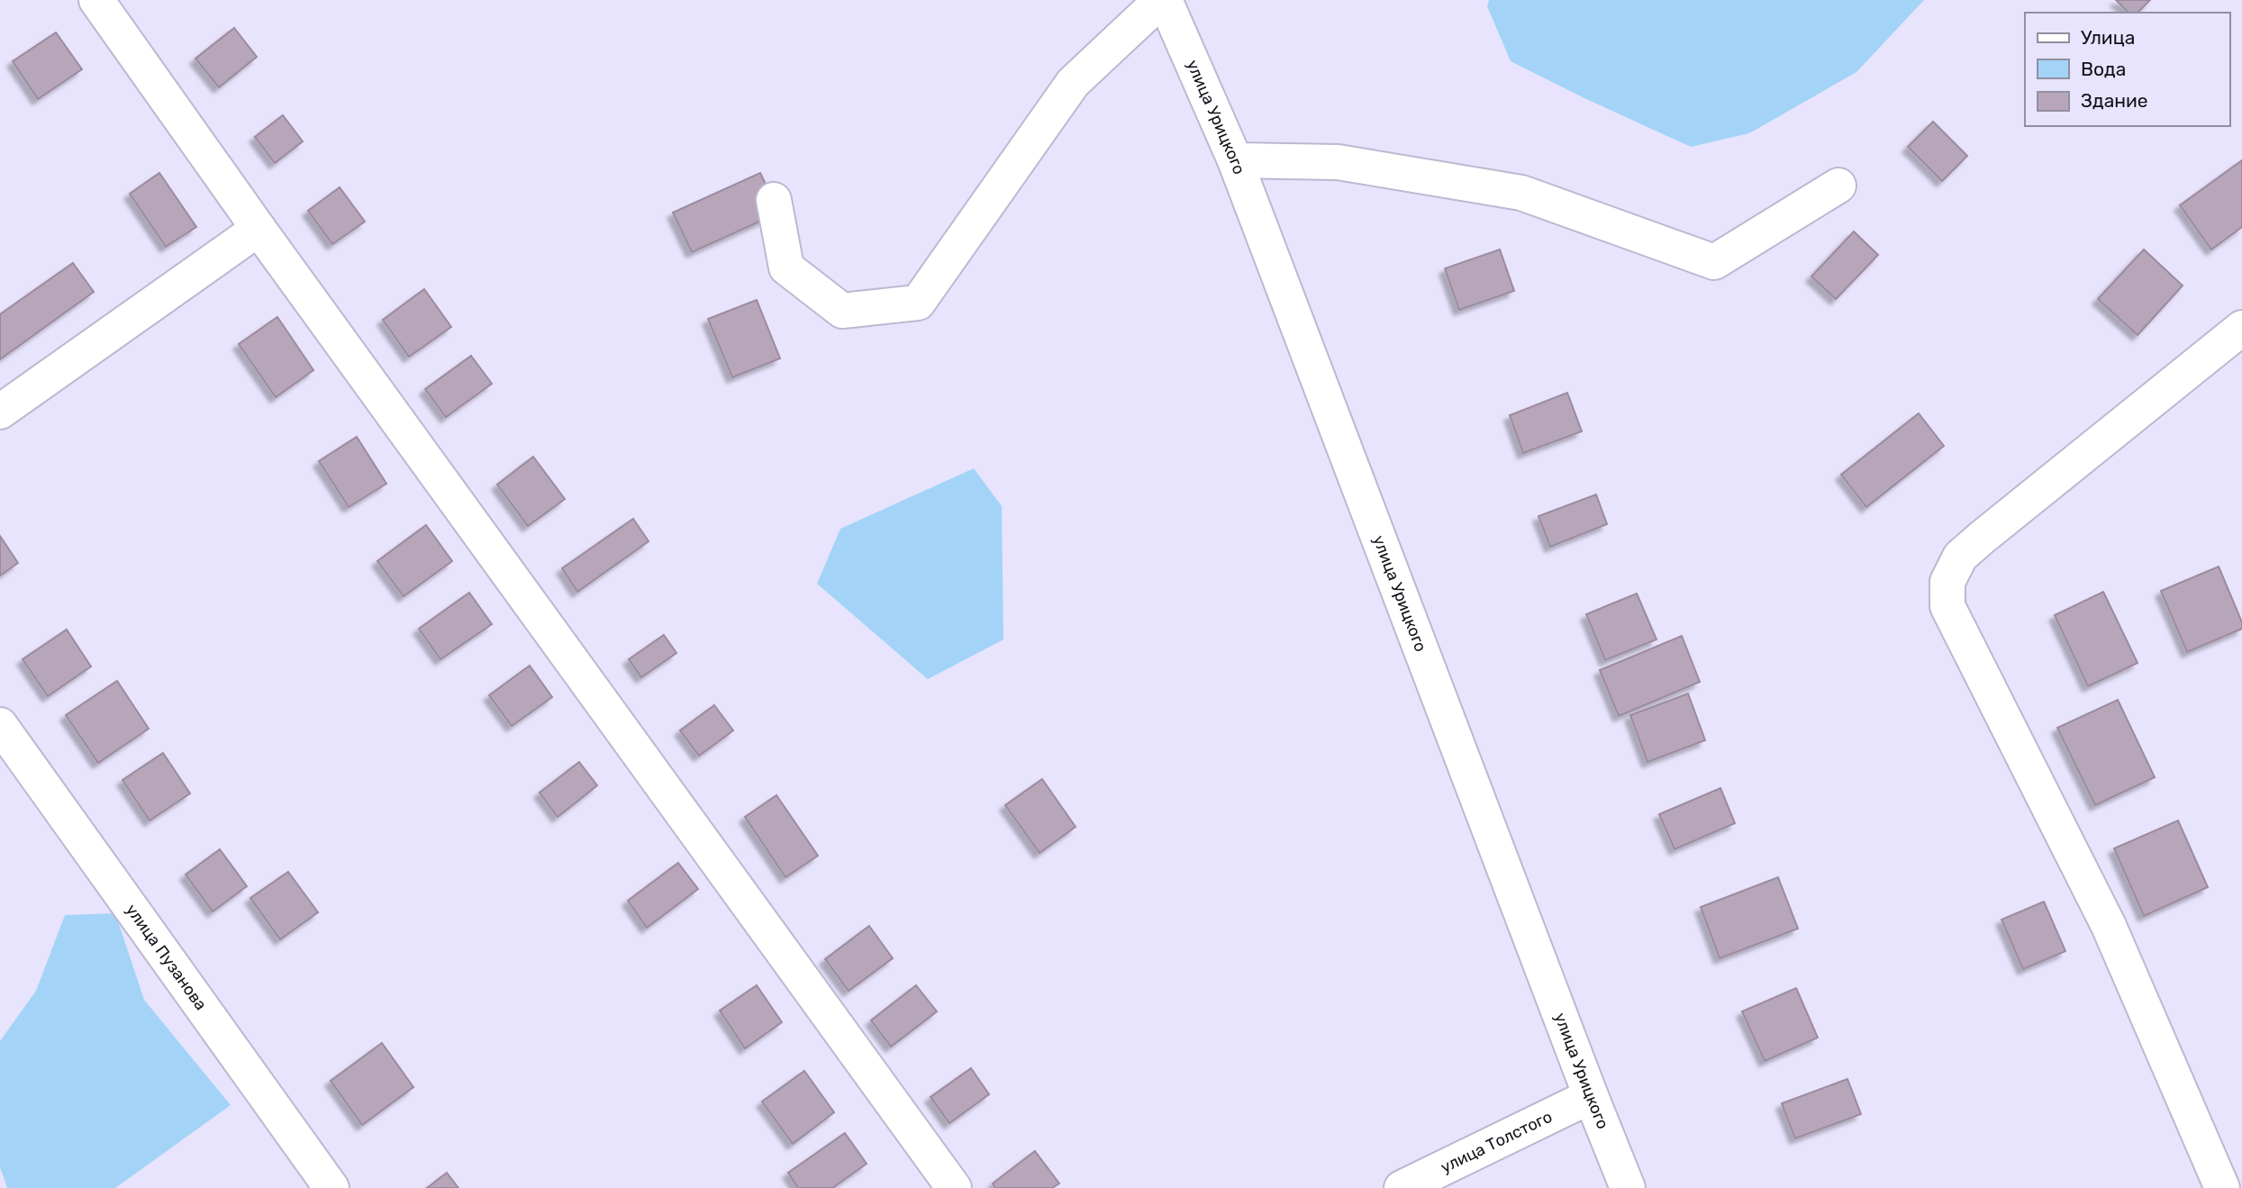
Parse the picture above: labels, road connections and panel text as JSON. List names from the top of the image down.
{
  "streets": {
    "street": ["улица Урицкого", "улица Пузанова", "улица Толстого"]
  },
  "crossings": [
    ["улица Урицкого", "улица Толстого"]
  ],
  "legend": ["Улица", "Вода", "Здание"]
}
